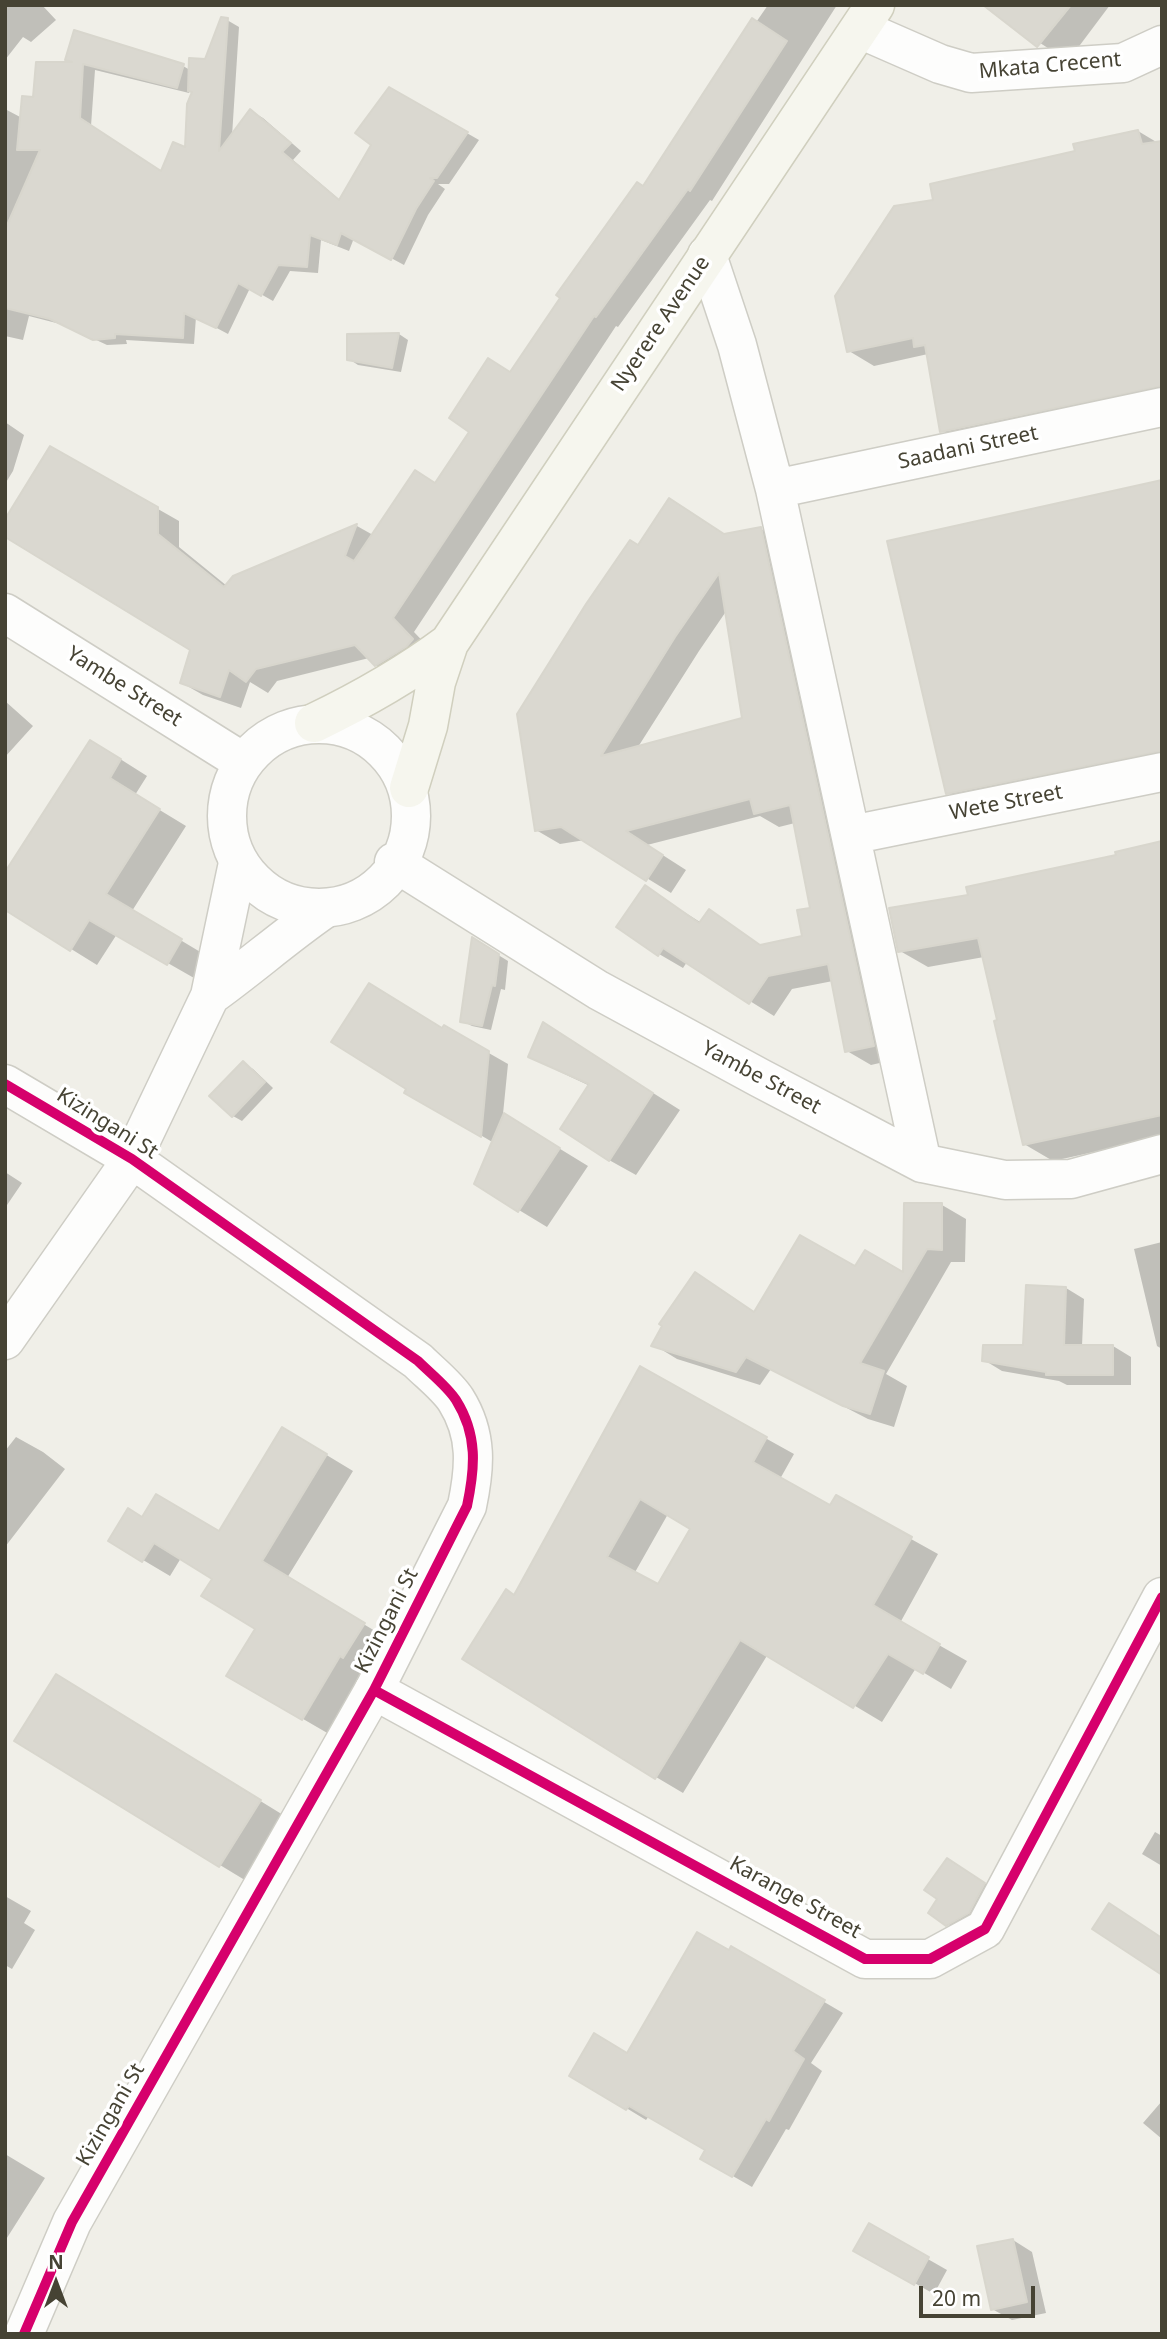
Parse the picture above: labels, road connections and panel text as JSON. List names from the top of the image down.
{
  "streets": {
    "main road": ["Nyerere Avenue"],
    "street": [
      "Mkata Crecent",
      "Saadani Street",
      "Yambe Street",
      "Wete Street",
      "Kizingani St",
      "Karange Street"
    ]
  },
  "crossings": [
    ["Mkata Crecent", "Nyerere Avenue"],
    ["Kizingani St", "Karange Street"]
  ],
  "scale_bar": "20 m",
  "north": "top"
}
